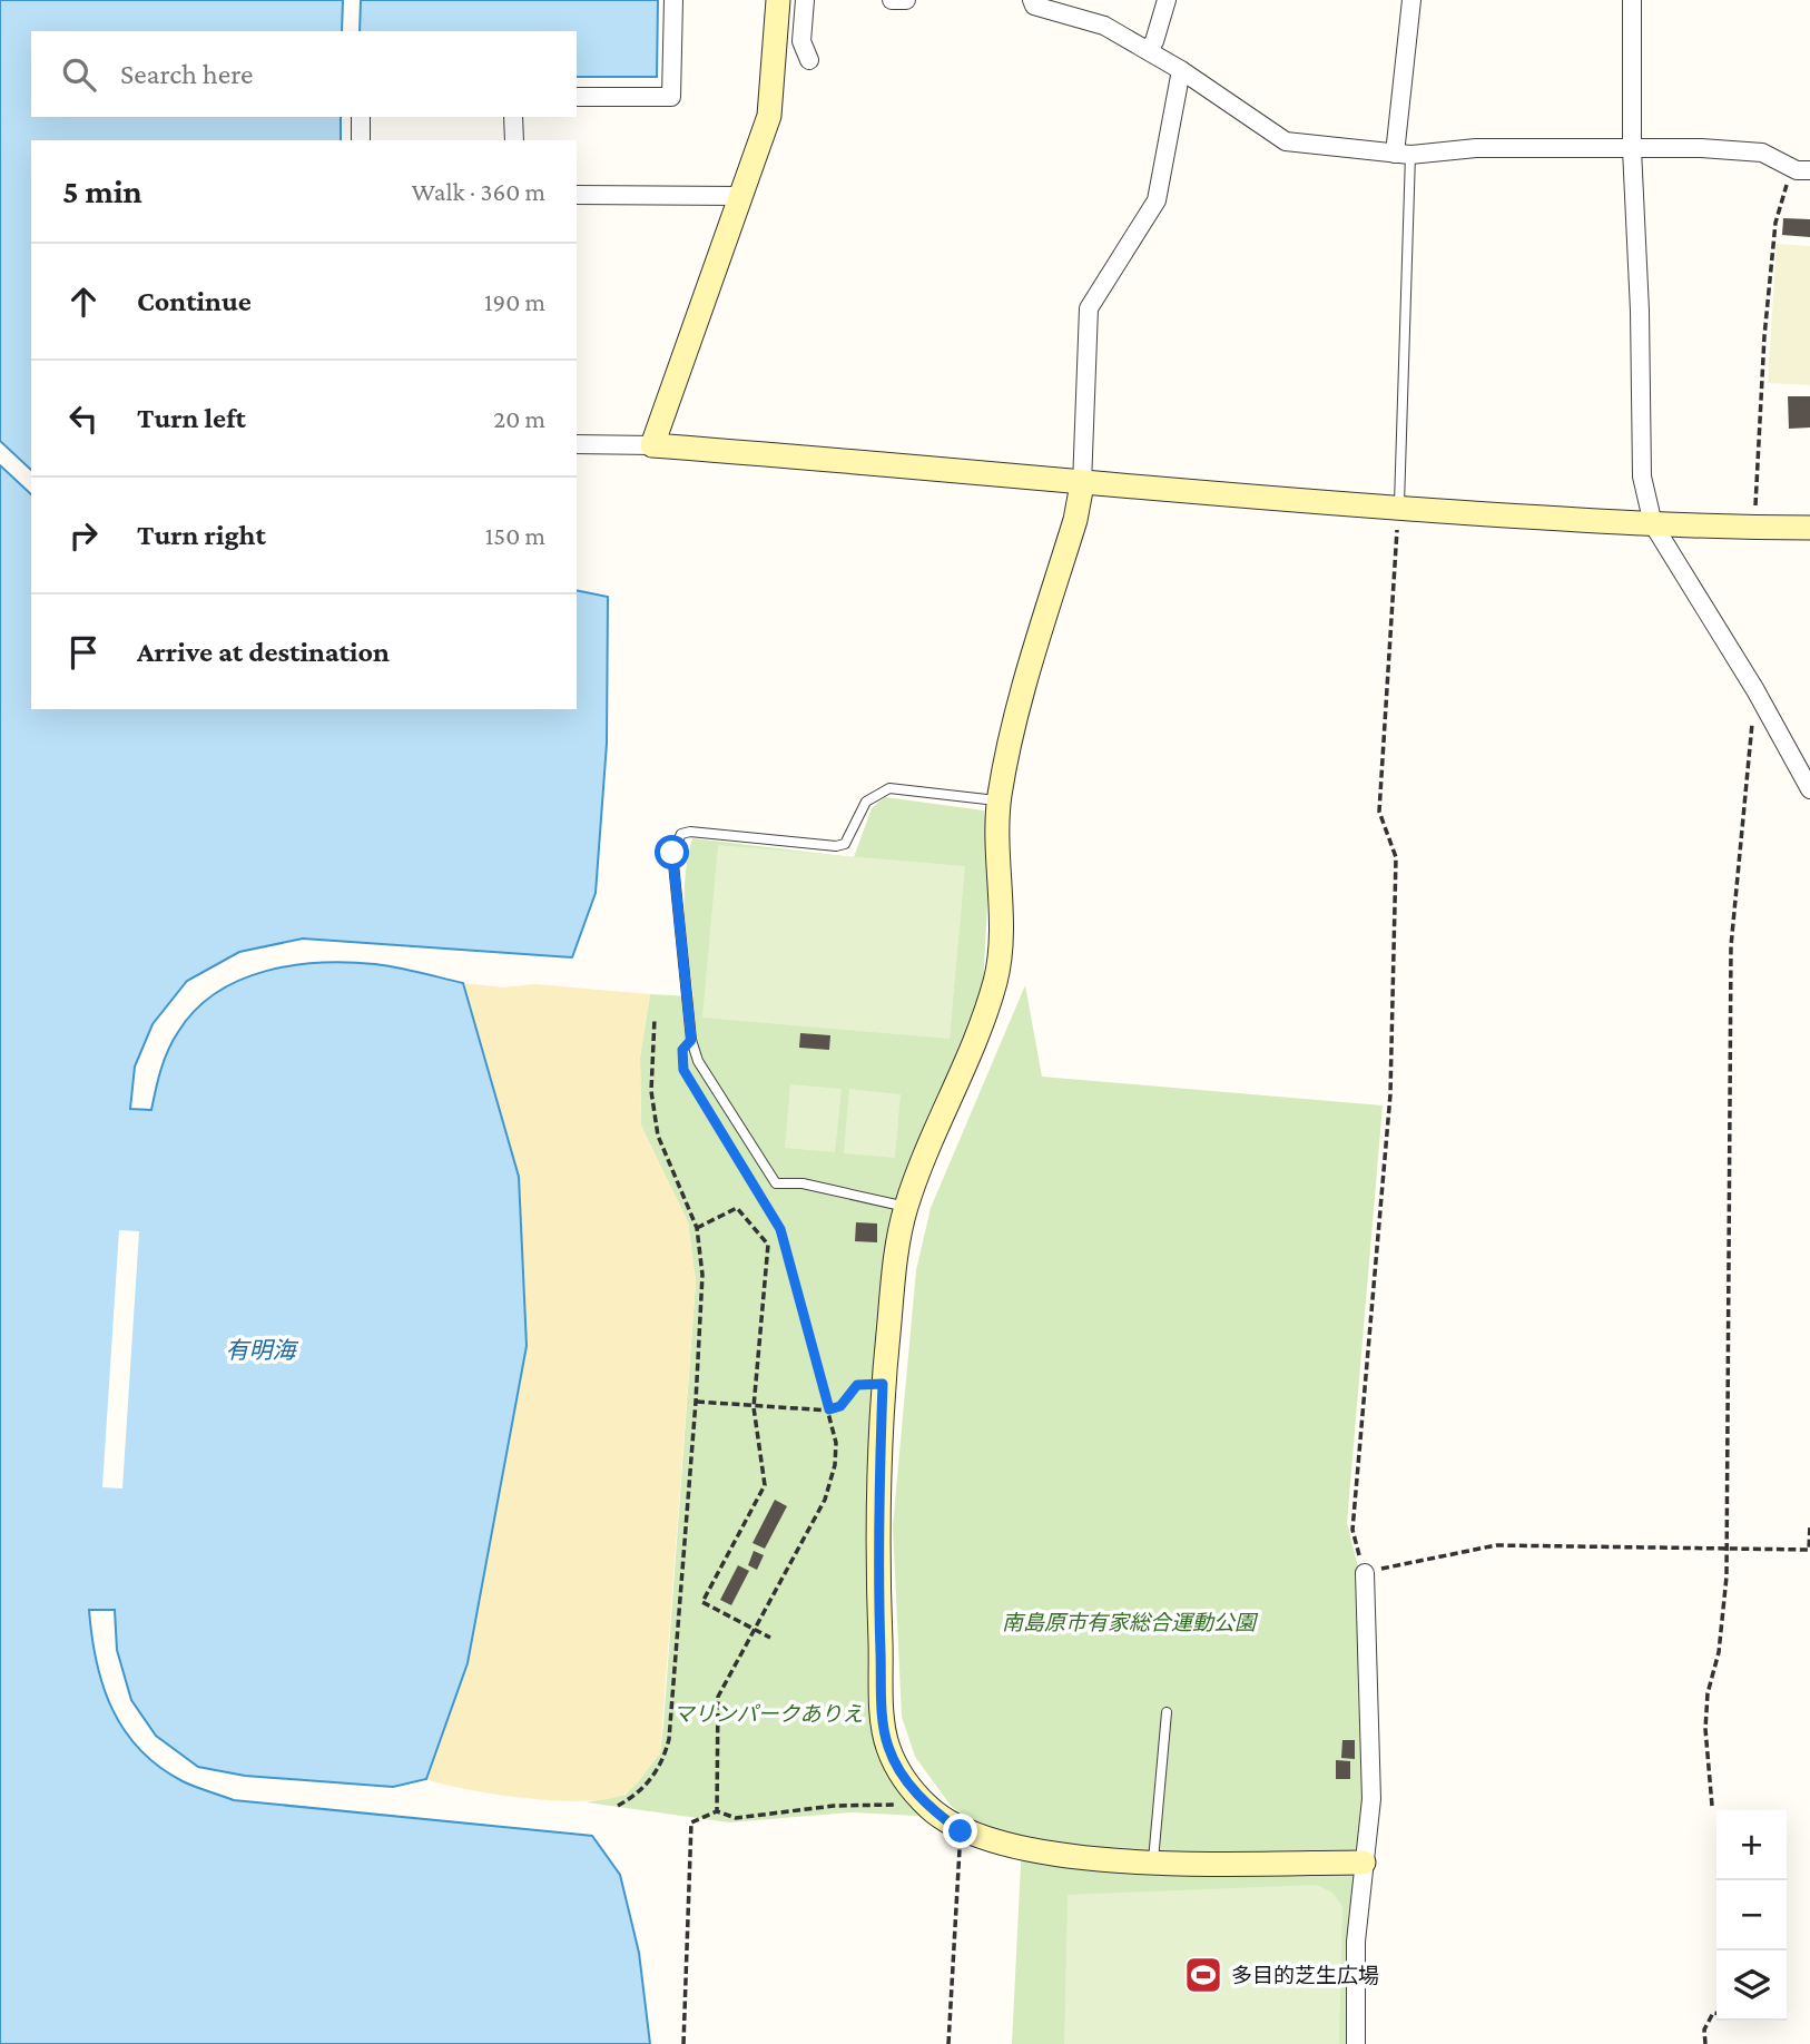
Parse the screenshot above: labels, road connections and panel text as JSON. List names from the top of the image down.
{
  "water": ["有明海"],
  "parks": ["南島原市有家総合運動公園", "マリンパークありえ"],
  "places": {
    "sports": ["多目的芝生広場"]
  },
  "page": {
    "search": "Search here",
    "heading": ["5 min", "Walk · 360 m"],
    "list": [
      ["Continue", "190 m"],
      ["Turn left", "20 m"],
      ["Turn right", "150 m"],
      "Arrive at destination"
    ],
    "map_buttons": ["+", "−"]
  }
}
